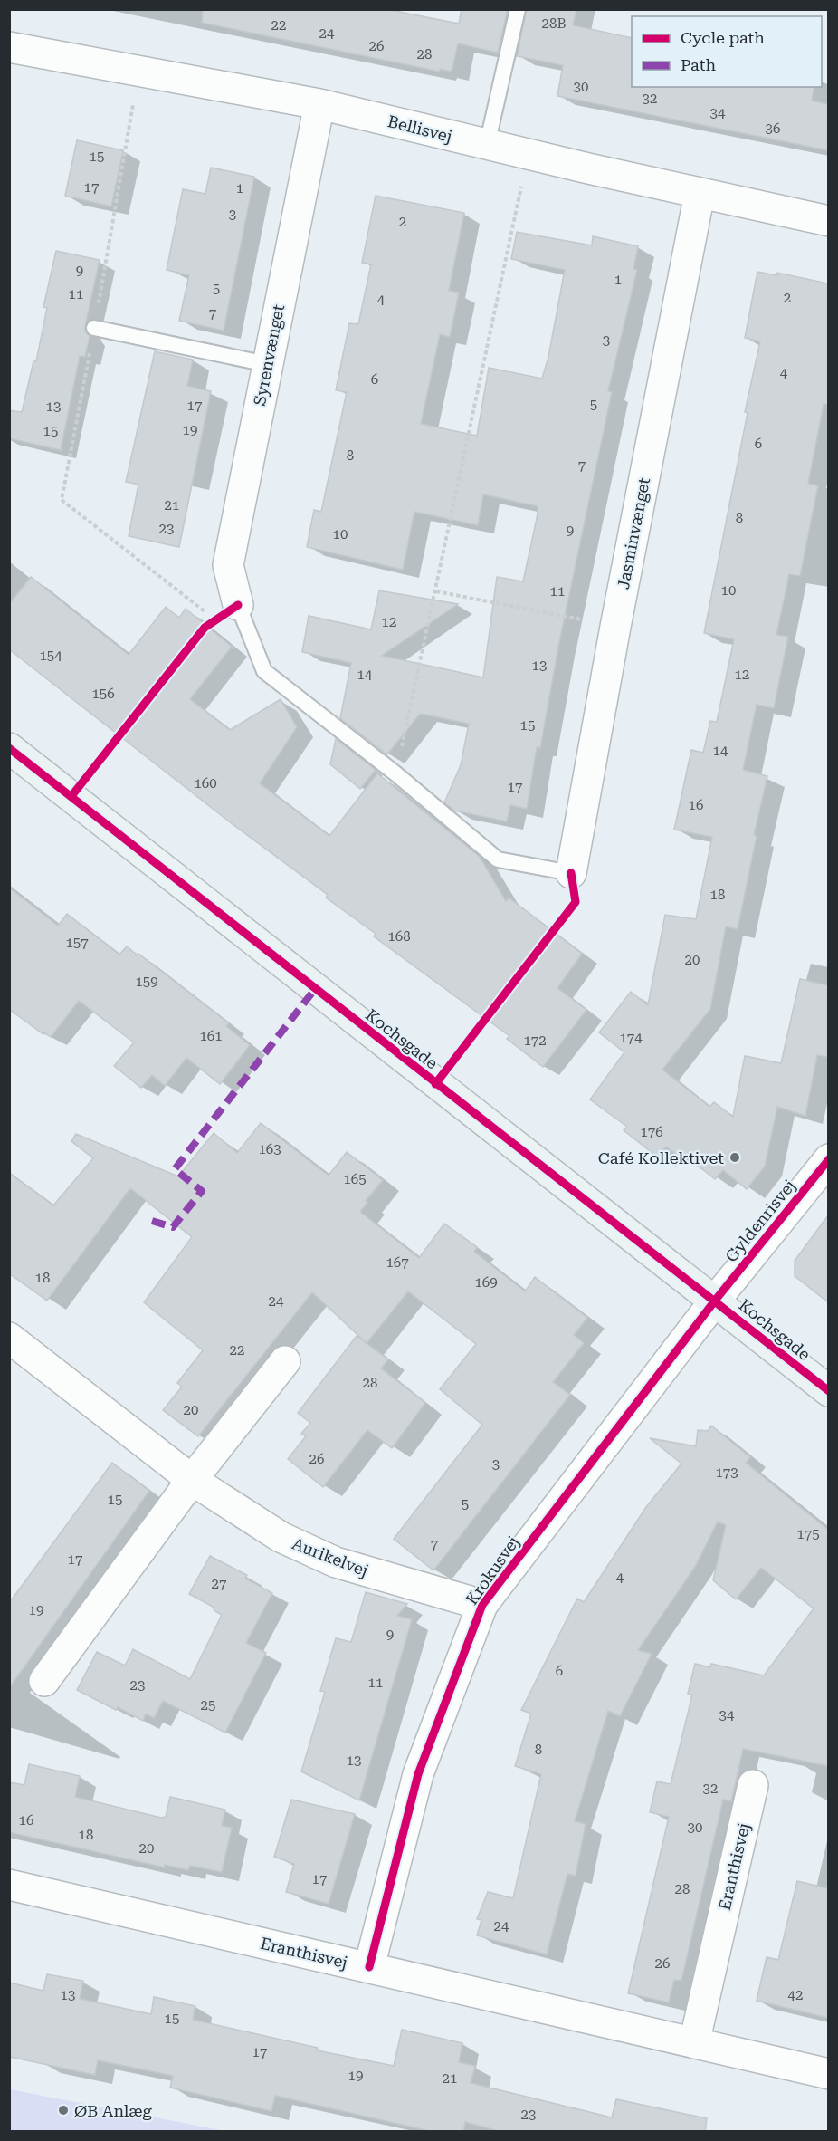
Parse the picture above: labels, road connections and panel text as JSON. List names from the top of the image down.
{
  "streets": {
    "street": [
      "Bellisvej",
      "Syrenvænget",
      "Jasminvænget",
      "Kochsgade",
      "Gyldenrisvej",
      "Aurikelvej",
      "Krokusvej",
      "Eranthisvej"
    ]
  },
  "crossings": [
    ["Bellisvej", "Syrenvænget"],
    ["Bellisvej", "Jasminvænget"],
    ["Kochsgade", "Gyldenrisvej"],
    ["Kochsgade", "Krokusvej"],
    ["Gyldenrisvej", "Krokusvej"],
    ["Aurikelvej", "Krokusvej"],
    ["Krokusvej", "Eranthisvej"]
  ],
  "places": ["Café Kollektivet", "ØB Anlæg"],
  "house_numbers": [
    "28B",
    "22",
    "24",
    "26",
    "28",
    "30",
    "32",
    "34",
    "36",
    "15",
    "17",
    "1",
    "3",
    "2",
    "9",
    "1",
    "5",
    "11",
    "2",
    "4",
    "7",
    "3",
    "4",
    "6",
    "5",
    "17",
    "13",
    "19",
    "15",
    "6",
    "8",
    "7",
    "21",
    "8",
    "23",
    "9",
    "10",
    "10",
    "11",
    "12",
    "154",
    "13",
    "14",
    "12",
    "156",
    "15",
    "14",
    "160",
    "17",
    "16",
    "18",
    "168",
    "157",
    "20",
    "159",
    "161",
    "174",
    "172",
    "176",
    "163",
    "165",
    "167",
    "18",
    "169",
    "24",
    "22",
    "28",
    "20",
    "26",
    "3",
    "173",
    "15",
    "5",
    "175",
    "7",
    "17",
    "4",
    "27",
    "19",
    "9",
    "6",
    "11",
    "23",
    "25",
    "34",
    "8",
    "13",
    "32",
    "16",
    "30",
    "18",
    "20",
    "17",
    "28",
    "24",
    "26",
    "13",
    "42",
    "15",
    "17",
    "19",
    "21",
    "23"
  ],
  "legend": ["Cycle path", "Path"]
}
